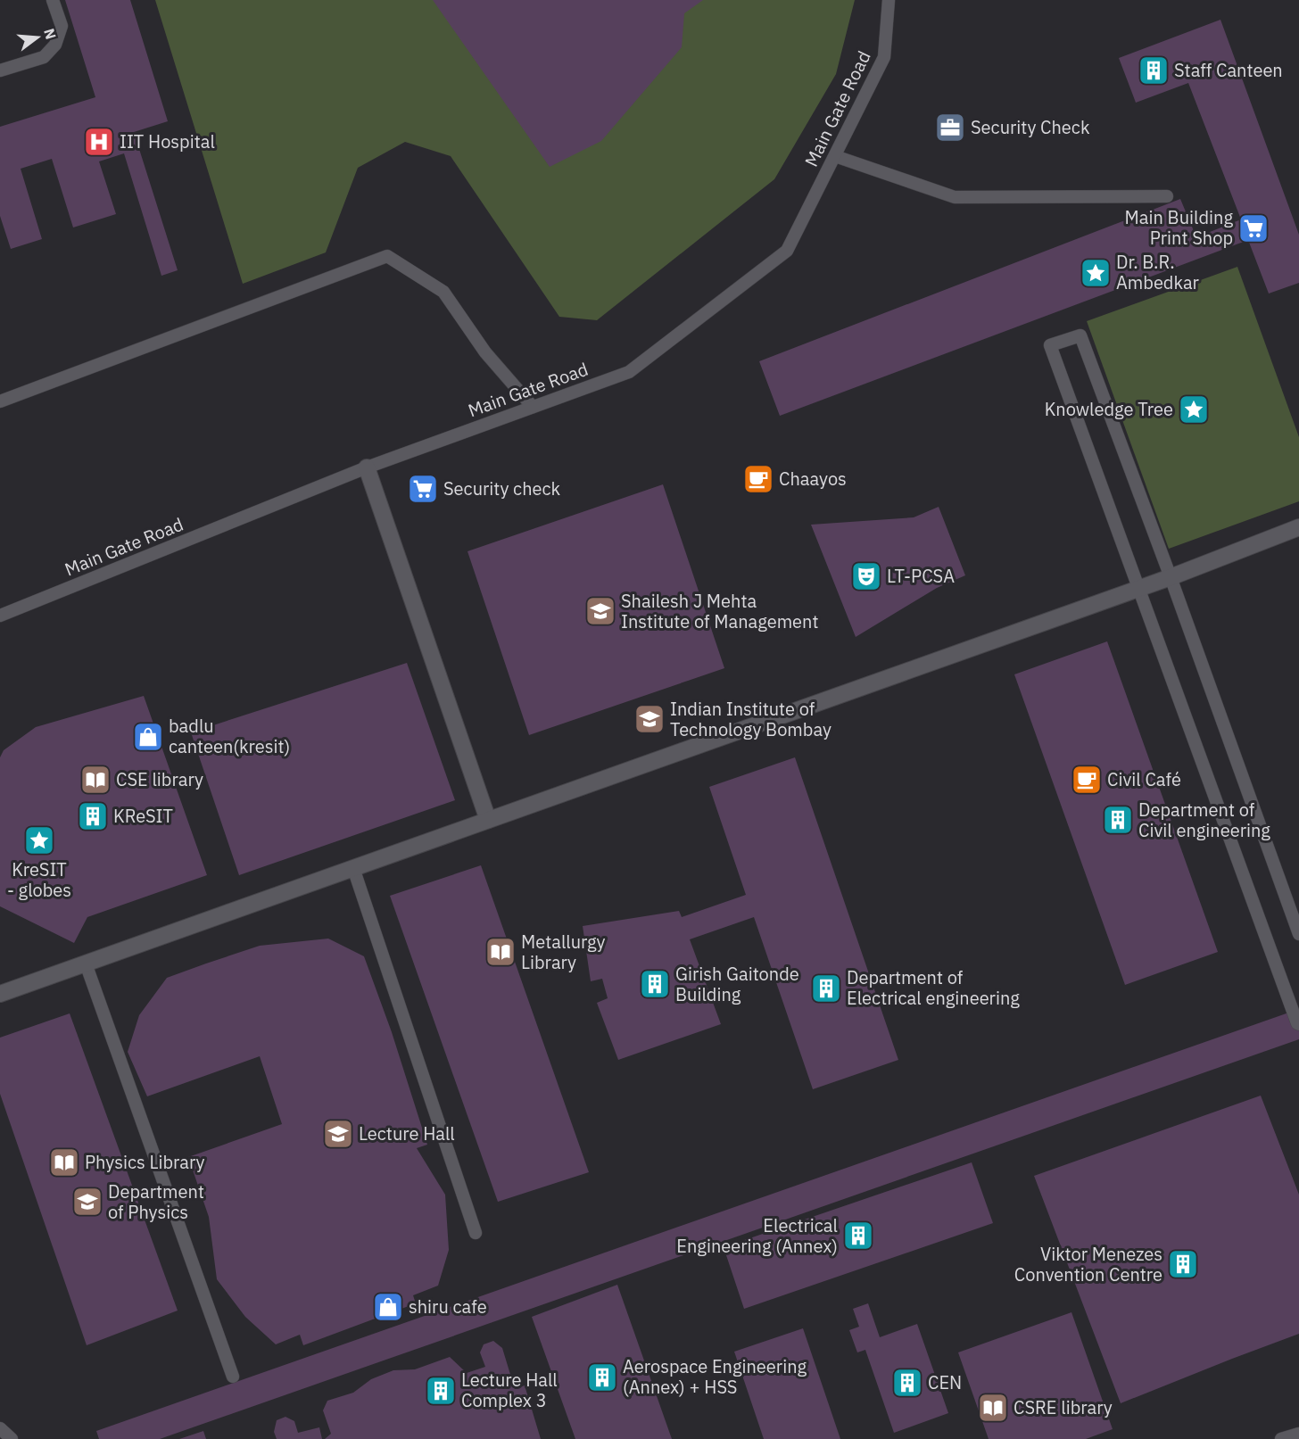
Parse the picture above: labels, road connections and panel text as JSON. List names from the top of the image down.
{
  "streets": {
    "lane": ["Main Gate Road"]
  },
  "places": {
    "building": [
      "Staff Canteen",
      "KReSIT",
      "Department of Civil engineering",
      "Girish Gaitonde Building",
      "Department of Electrical engineering",
      "Electrical Engineering (Annex)",
      "Viktor Menezes Convention Centre",
      "Aerospace Engineering (Annex) + HSS",
      "CEN",
      "Lecture Hall Complex 3"
    ],
    "office": ["Security Check"],
    "hospital": ["IIT Hospital"],
    "supermarket": ["Main Building Print Shop", "Security check"],
    "place": ["Dr. B.R. Ambedkar", "Knowledge Tree", "KreSIT - globes"],
    "cafe": ["Chaayos", "Civil Café"],
    "theatre": ["LT-PCSA"],
    "school or university": [
      "Shailesh J Mehta Institute of Management",
      "Indian Institute of Technology Bombay",
      "Lecture Hall",
      "Department of Physics"
    ],
    "shop": ["badlu canteen(kresit)", "shiru cafe"],
    "library": [
      "CSE library",
      "Metallurgy Library",
      "Physics Library",
      "CSRE library"
    ]
  },
  "north": "right"
}
